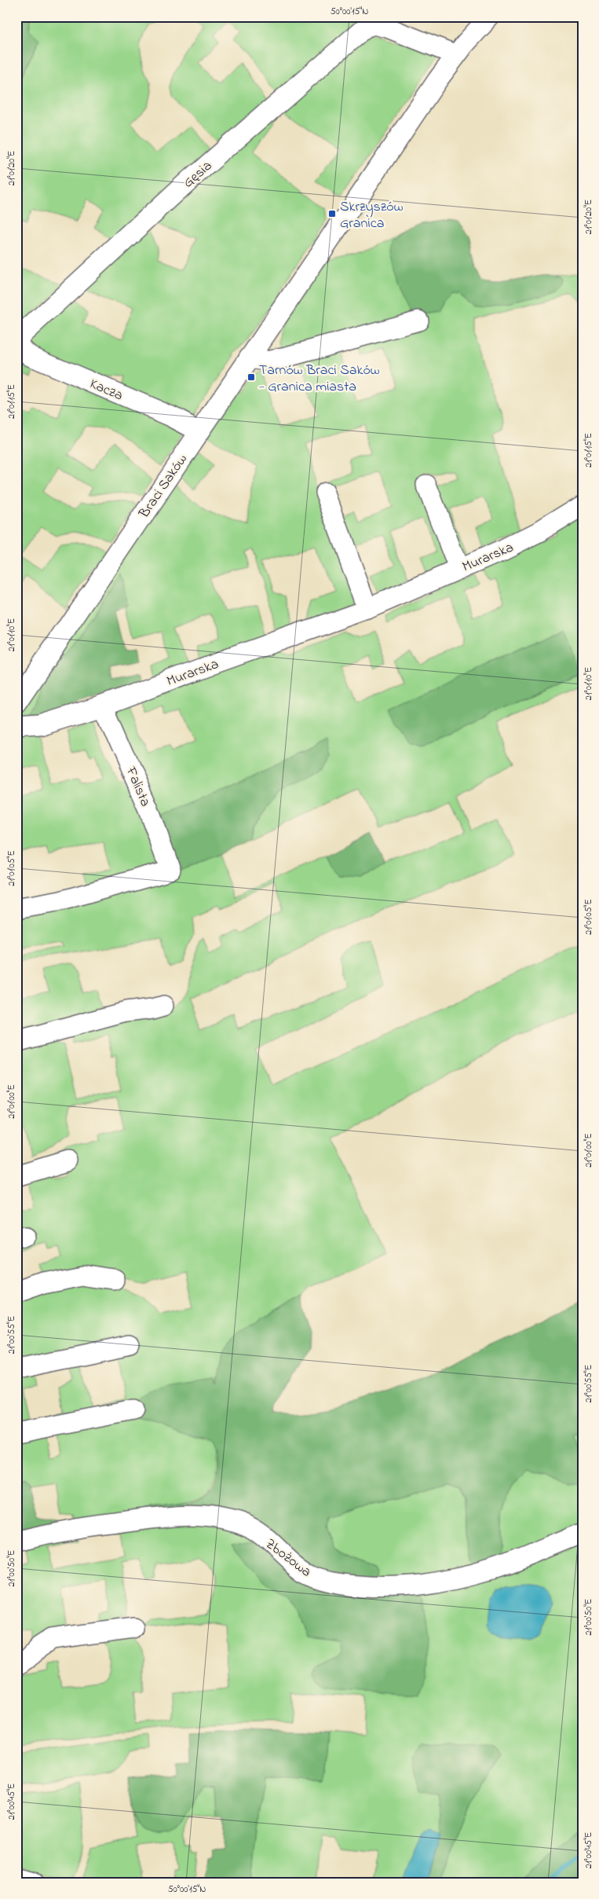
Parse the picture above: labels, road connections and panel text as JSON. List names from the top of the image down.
{
  "streets": {
    "street": [
      "Gęsia",
      "Kacza",
      "Braci Saków",
      "Murarska",
      "Falista",
      "Zbożowa"
    ]
  },
  "crossings": [
    ["Gęsia", "Braci Saków"],
    ["Kacza", "Braci Saków"],
    ["Murarska", "Falista"]
  ],
  "places": {
    "transit": ["Skrzyszów Granica", "Tarnów Braci Saków - Granica miasta"]
  },
  "coordinates": [
    "50°00'15\"N",
    "21°01'20\"E",
    "21°01'15\"E",
    "21°01'10\"E",
    "21°01'05\"E",
    "21°01'00\"E",
    "21°00'55\"E",
    "21°00'50\"E",
    "21°00'45\"E"
  ]
}
